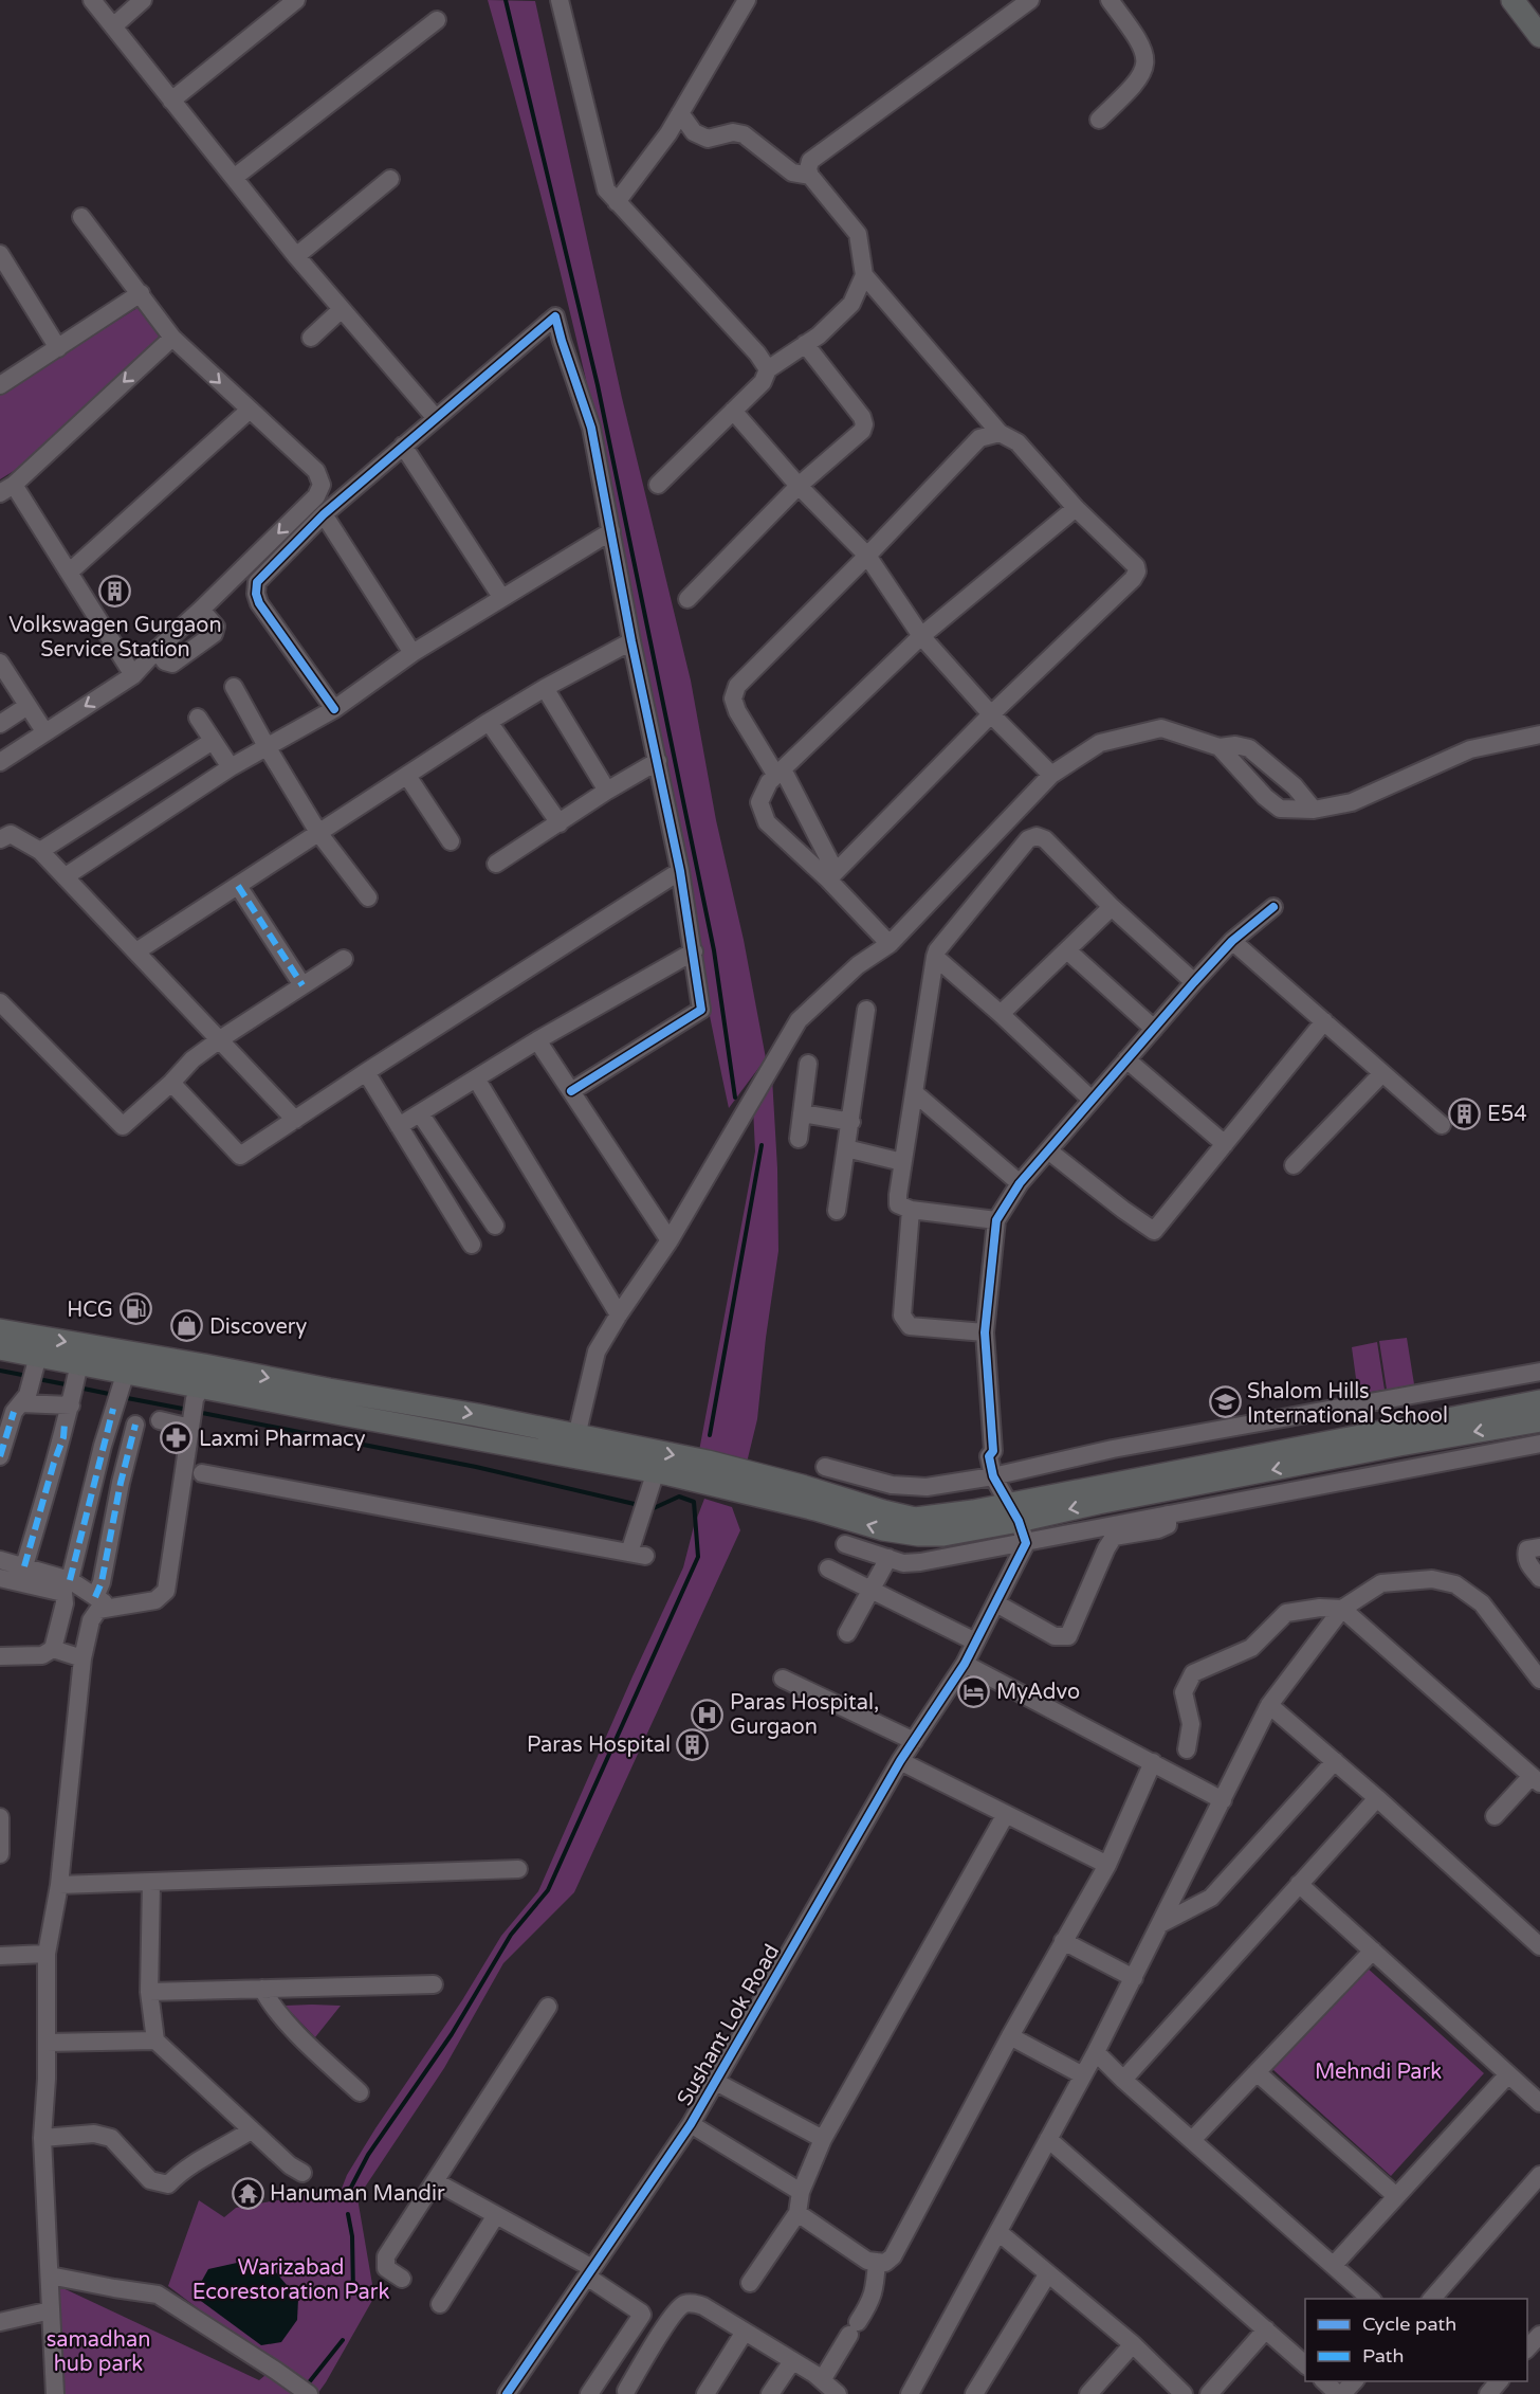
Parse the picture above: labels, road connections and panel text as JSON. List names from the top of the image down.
{
  "streets": {
    "street": ["Sushant Lok Road"]
  },
  "parks": ["Mehndi Park", "Warizabad Ecorestoration Park", "samadhan hub park"],
  "places": {
    "building": ["Volkswagen Gurgaon Service Station", "E54", "Paras Hospital"],
    "fuel station": ["HCG"],
    "shop": ["Discovery"],
    "school or university": ["Shalom Hills International School"],
    "pharmacy": ["Laxmi Pharmacy"],
    "hotel": ["MyAdvo"],
    "hospital": ["Paras Hospital, Gurgaon"],
    "temple": ["Hanuman Mandir"]
  },
  "legend": ["Cycle path", "Path"]
}
